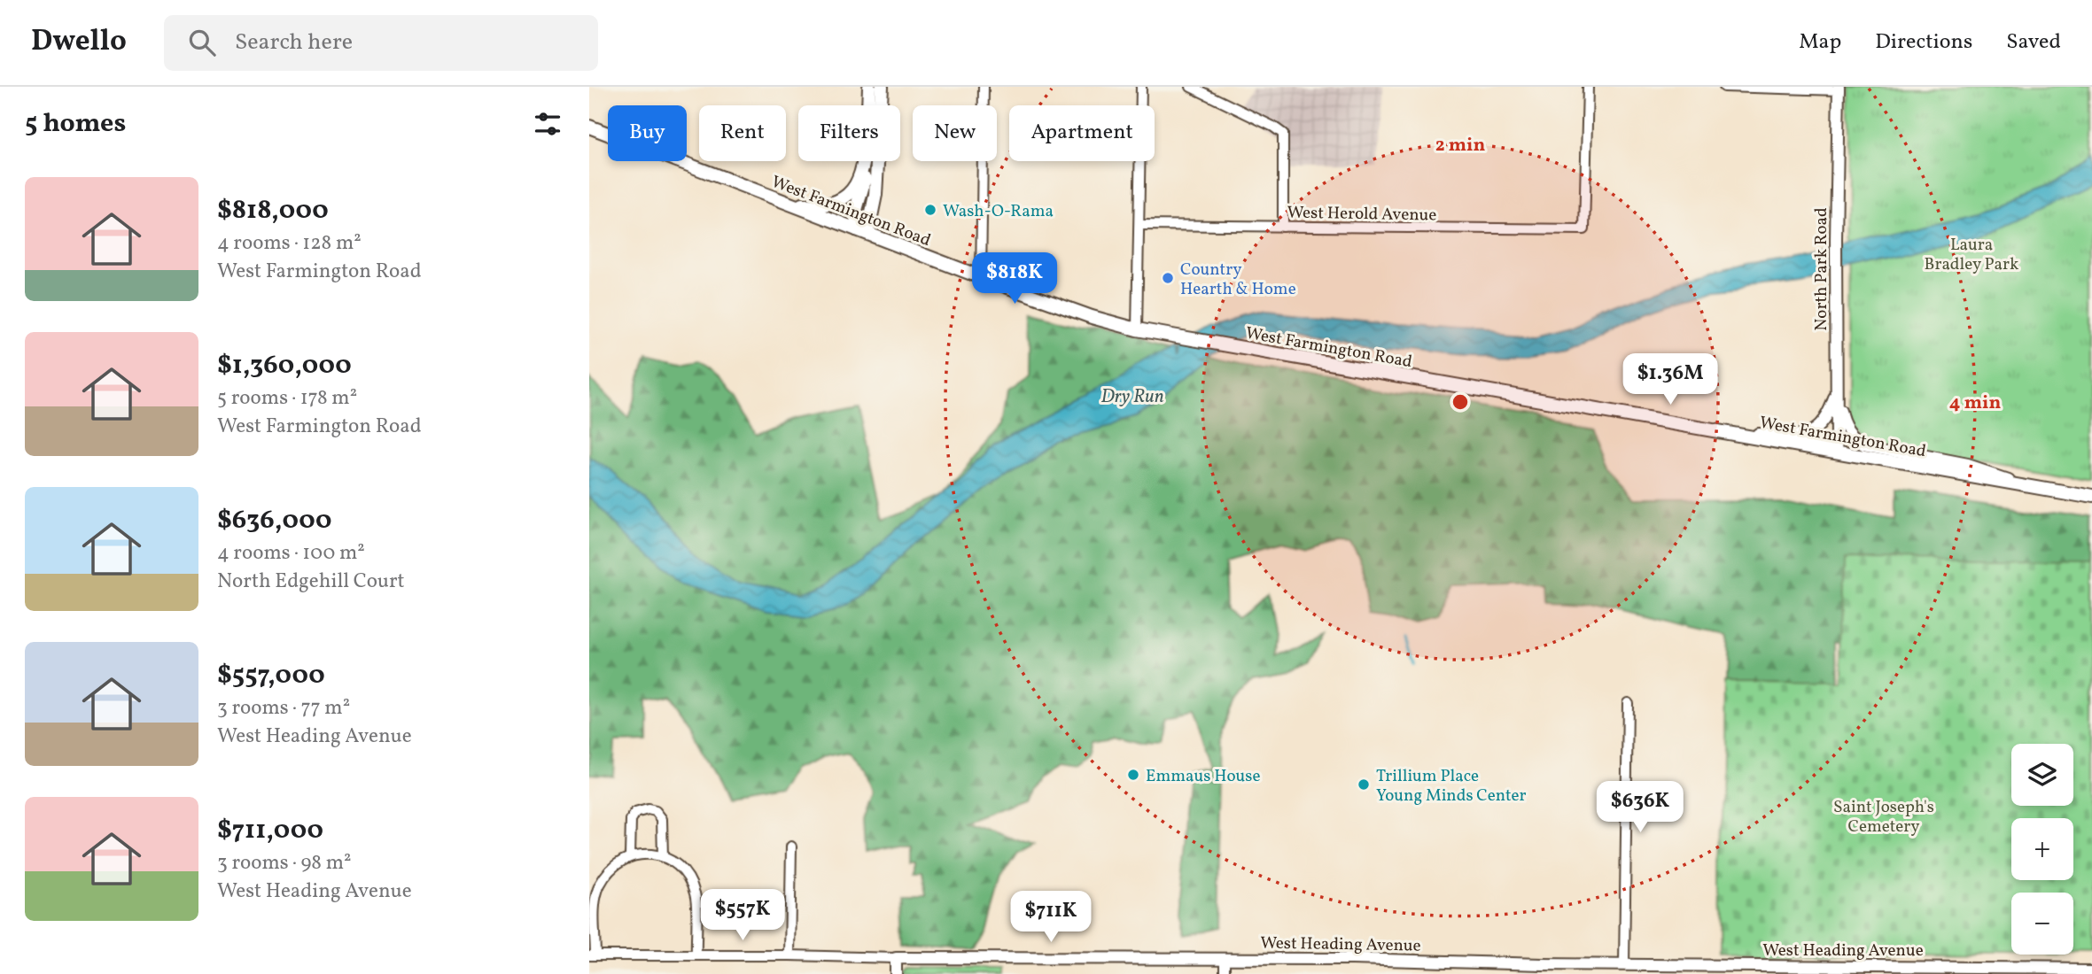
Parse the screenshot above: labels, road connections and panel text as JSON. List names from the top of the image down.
{
  "streets": {
    "main road": ["West Farmington Road"],
    "street": ["West Herold Avenue", "North Park Road", "West Heading Avenue"]
  },
  "crossings": [
    ["West Farmington Road", "North Park Road"]
  ],
  "water": ["Dry Run"],
  "parks": ["Laura Bradley Park", "Saint Joseph's Cemetery"],
  "places": [
    "Wash-O-Rama",
    "Country Hearth & Home",
    "Emmaus House",
    "Trillium Place Young Minds Center"
  ],
  "page": {
    "header": "Dwello",
    "search": "Search here",
    "nav": ["Map", "Directions", "Saved"],
    "heading": "5 homes",
    "chip": [
      "Buy",
      "Rent",
      "Filters",
      "New",
      "Apartment"
    ],
    "list": [
      {
        "name": "$818,000",
        "note": "4 rooms · 128 m² · West Farmington Road"
      },
      {
        "name": "$1,360,000",
        "note": "5 rooms · 178 m² · West Farmington Road"
      },
      {
        "name": "$636,000",
        "note": "4 rooms · 100 m² · North Edgehill Court"
      },
      {
        "name": "$557,000",
        "note": "3 rooms · 77 m² · West Heading Avenue"
      },
      {
        "name": "$711,000",
        "note": "3 rooms · 98 m² · West Heading Avenue"
      }
    ],
    "price": [
      "$818K",
      "$1.36M",
      "$636K",
      "$557K",
      "$711K"
    ],
    "map_buttons": ["+", "−"]
  },
  "rings": ["2 min", "4 min"]
}
